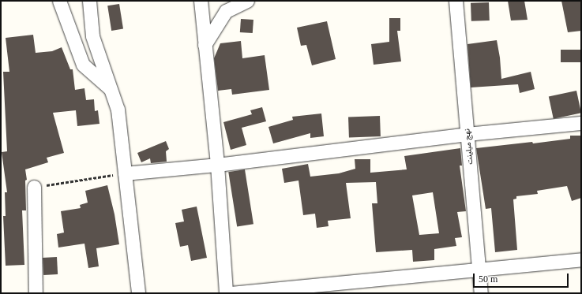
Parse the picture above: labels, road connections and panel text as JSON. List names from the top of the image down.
{
  "streets": {
    "street": ["نهج ميلينت"]
  },
  "scale_bar": "50 m"
}
